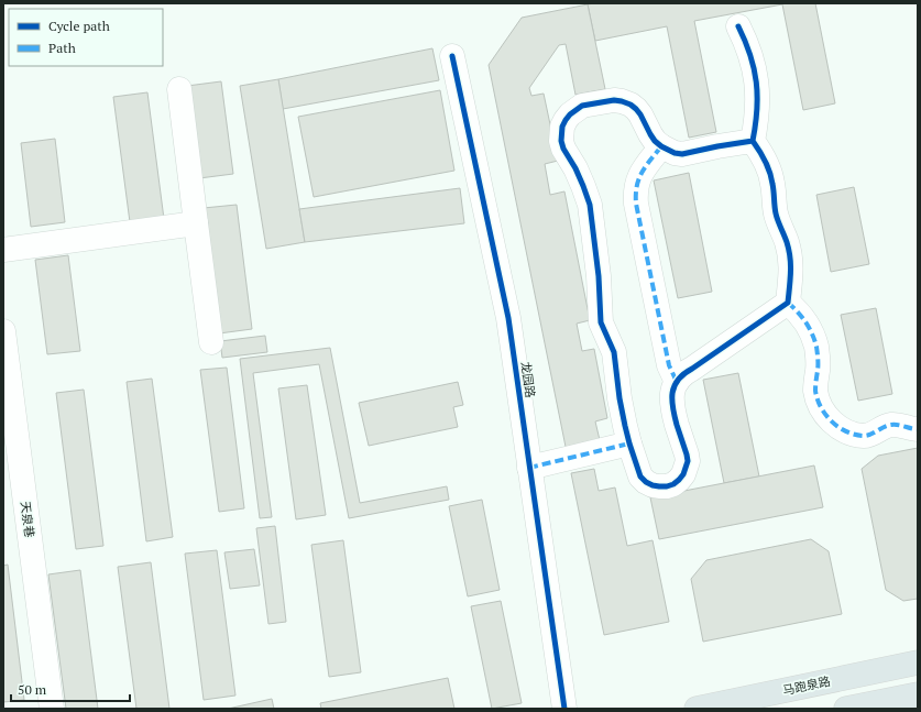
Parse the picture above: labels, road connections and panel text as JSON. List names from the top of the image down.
{
  "streets": {
    "main road": ["马跑泉路"],
    "street": ["龙园路", "天泉巷"]
  },
  "legend": ["Cycle path", "Path"],
  "scale_bar": "50 m"
}
